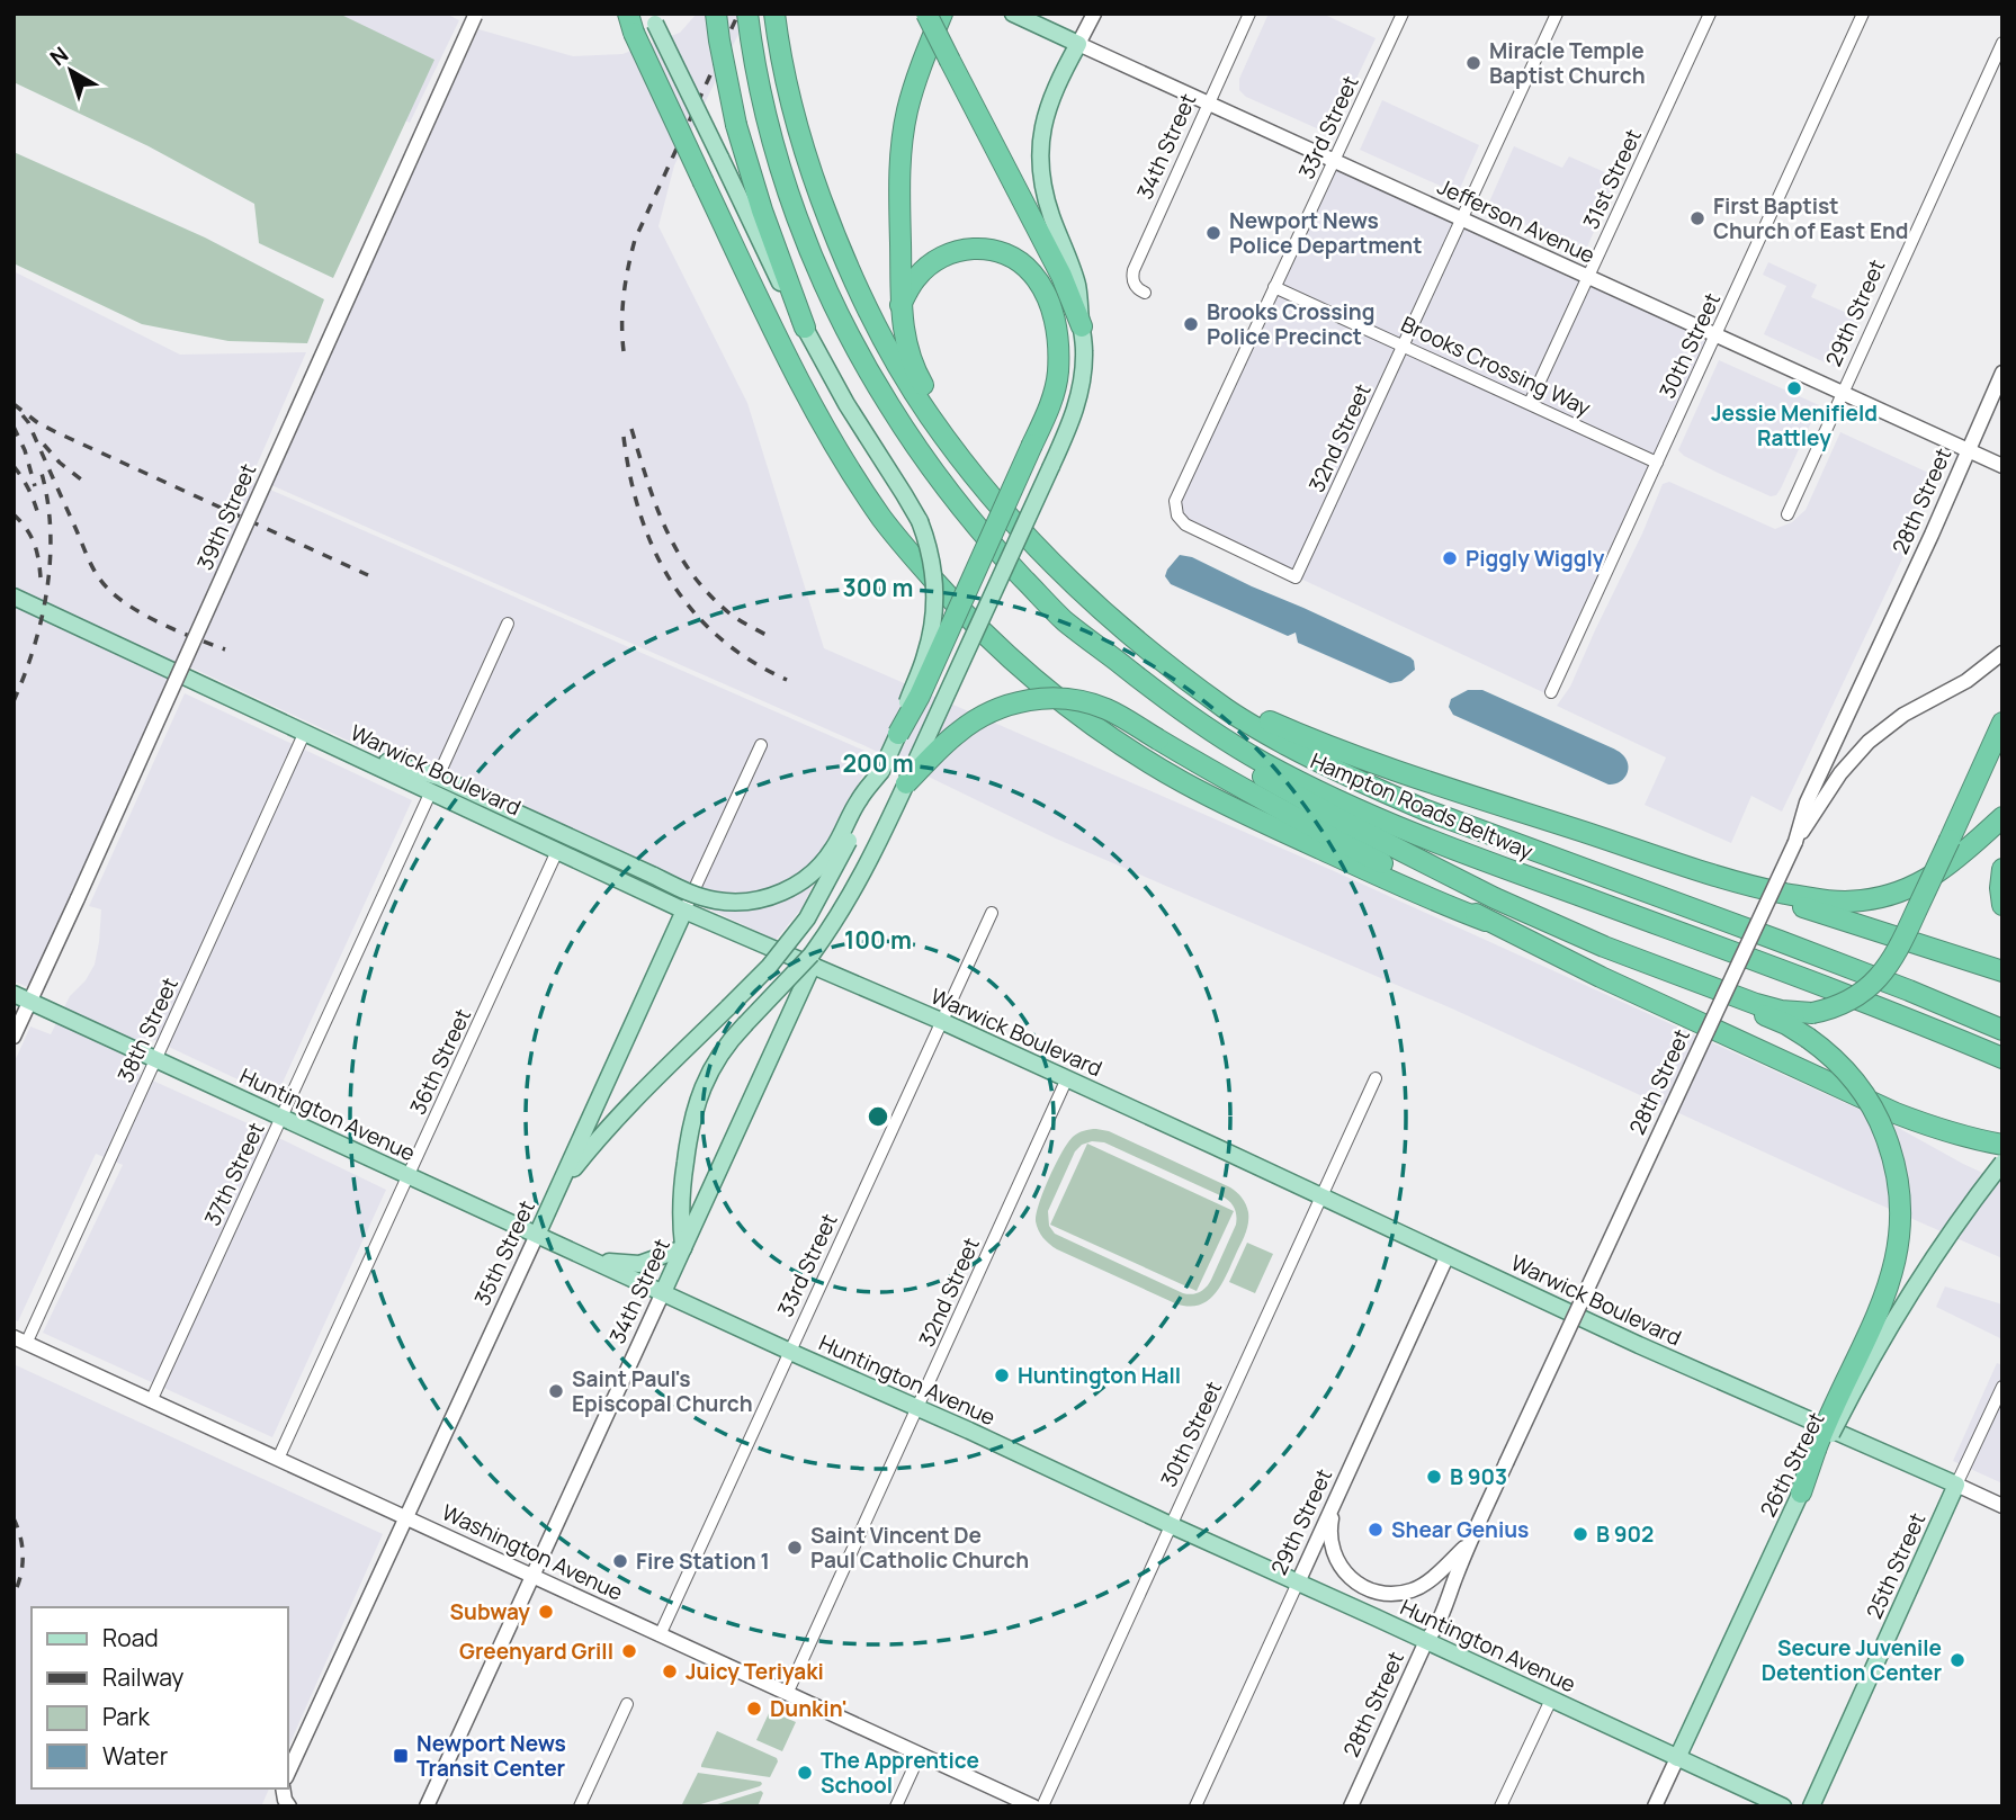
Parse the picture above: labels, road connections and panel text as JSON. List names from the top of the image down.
{
  "streets": {
    "highway": ["Hampton Roads Beltway"],
    "main road": [
      "34th Street",
      "Jefferson Avenue",
      "29th Street",
      "28th Street",
      "39th Street",
      "Warwick Boulevard",
      "Huntington Avenue",
      "35th Street",
      "26th Street",
      "Washington Avenue",
      "25th Street"
    ],
    "street": [
      "33rd Street",
      "31st Street",
      "30th Street",
      "Brooks Crossing Way",
      "32nd Street",
      "38th Street",
      "36th Street",
      "37th Street"
    ]
  },
  "crossings": [
    ["33rd Street", "Jefferson Avenue"],
    ["33rd Street", "Brooks Crossing Way"],
    ["33rd Street", "32nd Street"],
    ["33rd Street", "Warwick Boulevard"],
    ["33rd Street", "Huntington Avenue"],
    ["33rd Street", "Washington Avenue"],
    ["34th Street", "Jefferson Avenue"],
    ["34th Street", "Warwick Boulevard"],
    ["34th Street", "Huntington Avenue"],
    ["34th Street", "Washington Avenue"],
    ["31st Street", "Jefferson Avenue"],
    ["31st Street", "Brooks Crossing Way"],
    ["Jefferson Avenue", "29th Street"],
    ["Jefferson Avenue", "30th Street"],
    ["Jefferson Avenue", "32nd Street"],
    ["Jefferson Avenue", "28th Street"],
    ["29th Street", "Warwick Boulevard"],
    ["29th Street", "Huntington Avenue"],
    ["30th Street", "Brooks Crossing Way"],
    ["30th Street", "Warwick Boulevard"],
    ["30th Street", "Huntington Avenue"],
    ["Brooks Crossing Way", "32nd Street"],
    ["32nd Street", "Warwick Boulevard"],
    ["32nd Street", "Huntington Avenue"],
    ["32nd Street", "Washington Avenue"],
    ["28th Street", "Huntington Avenue"],
    ["39th Street", "Huntington Avenue"],
    ["Warwick Boulevard", "38th Street"],
    ["Warwick Boulevard", "36th Street"],
    ["Warwick Boulevard", "37th Street"],
    ["Warwick Boulevard", "35th Street"],
    ["Warwick Boulevard", "25th Street"],
    ["38th Street", "Huntington Avenue"],
    ["38th Street", "Washington Avenue"],
    ["36th Street", "Huntington Avenue"],
    ["36th Street", "Washington Avenue"],
    ["Huntington Avenue", "37th Street"],
    ["Huntington Avenue", "35th Street"],
    ["Huntington Avenue", "26th Street"],
    ["37th Street", "Washington Avenue"],
    ["35th Street", "Washington Avenue"]
  ],
  "places": {
    "other": [
      "Miracle Temple Baptist Church",
      "First Baptist Church of East End",
      "Newport News Police Department",
      "Brooks Crossing Police Precinct",
      "Jessie Menifield Rattley",
      "Piggly Wiggly",
      "Huntington Hall",
      "Saint Paul's Episcopal Church",
      "B 903",
      "Shear Genius",
      "B 902",
      "Saint Vincent De Paul Catholic Church",
      "Fire Station 1",
      "Subway",
      "Greenyard Grill",
      "Secure Juvenile Detention Center",
      "Juicy Teriyaki",
      "Dunkin'",
      "The Apprentice School"
    ],
    "transit": ["Newport News Transit Center"]
  },
  "legend": [
    "Road",
    "Railway",
    "Park",
    "Water"
  ],
  "north": "top left",
  "rings": ["300 m", "200 m", "100 m"]
}
